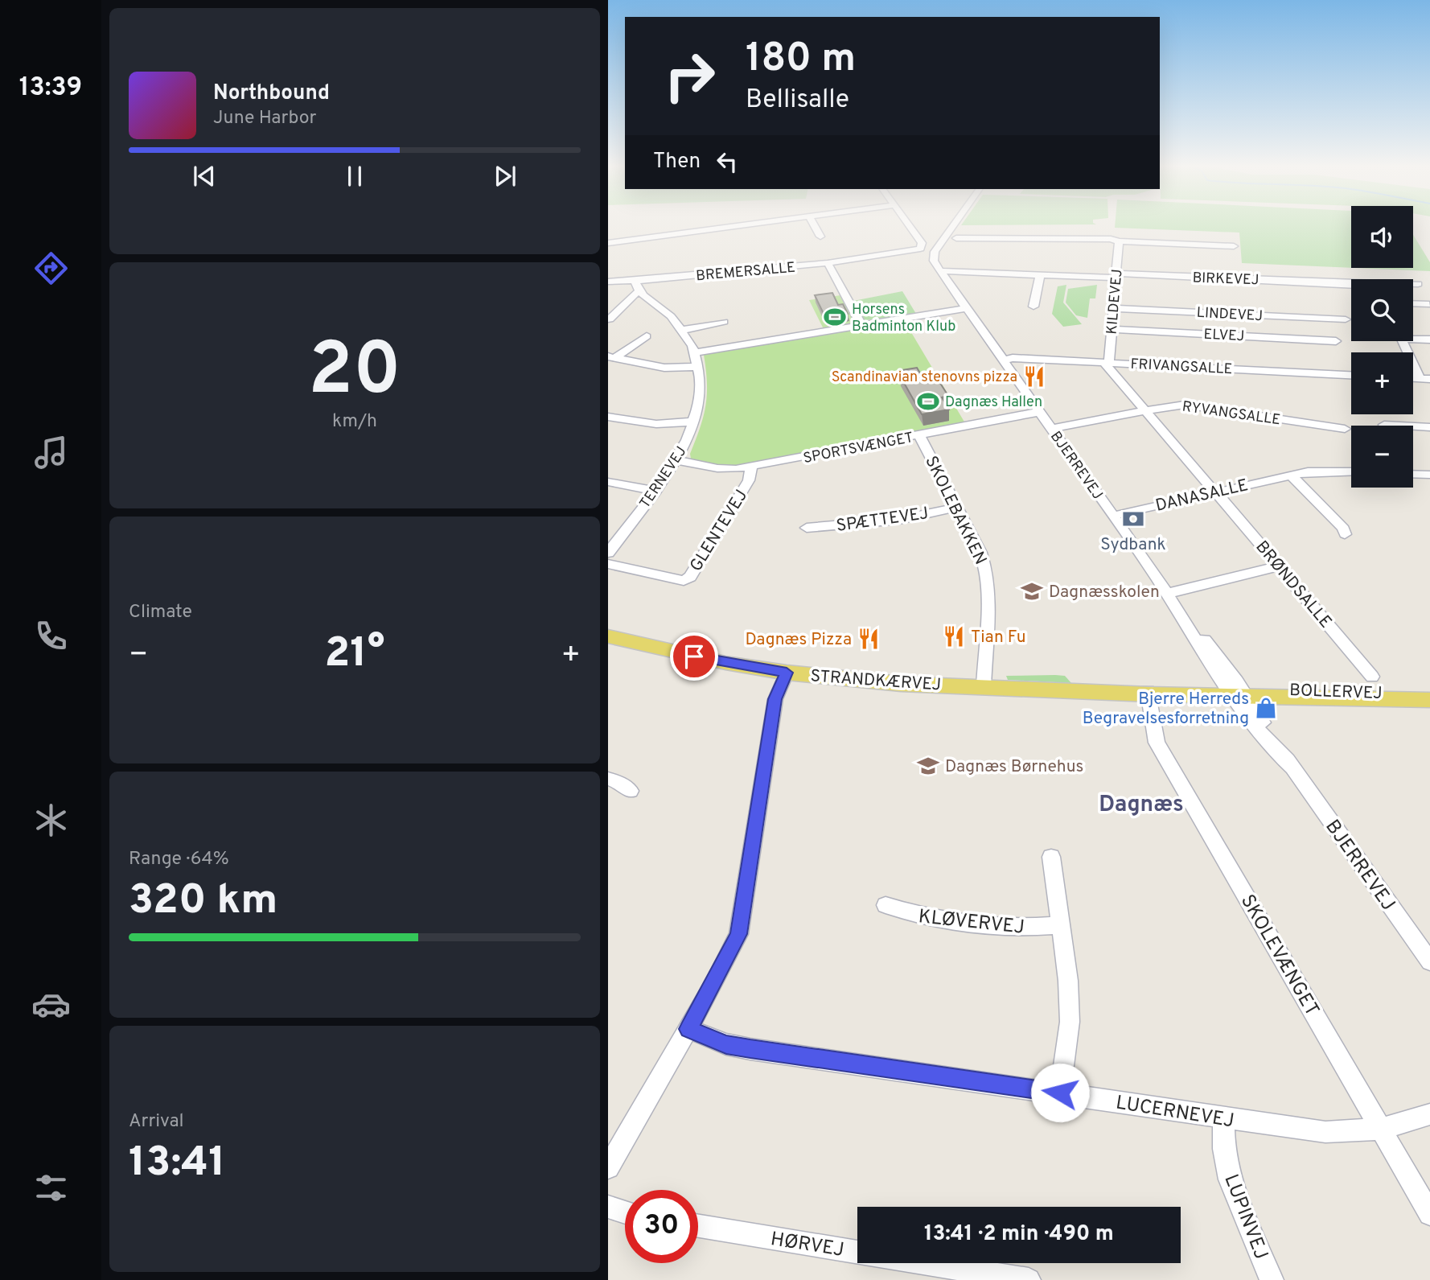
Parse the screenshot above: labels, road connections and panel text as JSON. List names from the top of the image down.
{
  "streets": {
    "main road": ["STRANDKÆRVEJ", "BOLLERVEJ"],
    "street": [
      "BREMERSALLE",
      "BIRKEVEJ",
      "KILDEVEJ",
      "LINDEVEJ",
      "ELVEJ",
      "FRIVANGSALLE",
      "RYVANGSALLE",
      "SPORTSVÆNGET",
      "BJERREVEJ",
      "TERNEVEJ",
      "DANASALLE",
      "SKOLEBAKKEN",
      "SPÆTTEVEJ",
      "GLENTEVEJ",
      "BRØNDSALLE",
      "KLØVERVEJ",
      "SKOLEVÆNGET",
      "LUCERNEVEJ",
      "LUPINVEJ",
      "HØRVEJ"
    ]
  },
  "crossings": [
    ["BREMERSALLE", "TERNEVEJ"],
    ["BIRKEVEJ", "KILDEVEJ"],
    ["BIRKEVEJ", "BJERREVEJ"],
    ["KILDEVEJ", "LINDEVEJ"],
    ["KILDEVEJ", "ELVEJ"],
    ["KILDEVEJ", "FRIVANGSALLE"],
    ["KILDEVEJ", "BRØNDSALLE"],
    ["FRIVANGSALLE", "BJERREVEJ"],
    ["FRIVANGSALLE", "BRØNDSALLE"],
    ["RYVANGSALLE", "BJERREVEJ"],
    ["RYVANGSALLE", "BRØNDSALLE"],
    ["SPORTSVÆNGET", "BJERREVEJ"],
    ["SPORTSVÆNGET", "TERNEVEJ"],
    ["SPORTSVÆNGET", "SKOLEBAKKEN"],
    ["SPORTSVÆNGET", "GLENTEVEJ"],
    ["BJERREVEJ", "DANASALLE"],
    ["BJERREVEJ", "STRANDKÆRVEJ"],
    ["BJERREVEJ", "BOLLERVEJ"],
    ["DANASALLE", "BRØNDSALLE"],
    ["SKOLEBAKKEN", "SPÆTTEVEJ"],
    ["SKOLEBAKKEN", "STRANDKÆRVEJ"],
    ["STRANDKÆRVEJ", "BOLLERVEJ"],
    ["STRANDKÆRVEJ", "SKOLEVÆNGET"],
    ["SKOLEVÆNGET", "LUCERNEVEJ"],
    ["LUCERNEVEJ", "LUPINVEJ"]
  ],
  "districts": ["Dagnæs"],
  "places": {
    "sports": ["Horsens Badminton Klub", "Dagnæs Hallen"],
    "restaurant": ["Scandinavian stenovns pizza", "Tian Fu", "Dagnæs Pizza"],
    "bank": ["Sydbank"],
    "school or university": ["Dagnæsskolen", "Dagnæs Børnehus"],
    "shop": ["Bjerre Herreds Begravelsesforretning"]
  },
  "page": {
    "tabs": "13:39",
    "turn": ["180 m", "Bellisalle"],
    "song": ["Northbound", "June Harbor"],
    "then": "Then",
    "map_buttons": ["+", "−"],
    "tile": [
      ["20", "km/h"],
      "Climate",
      ["Range · 64%", "320 km"],
      ["Arrival", "13:41"]
    ],
    "heat": ["−", "21°", "+"],
    "limit": "30",
    "trip": "13:41 · 2 min · 490 m"
  }
}
